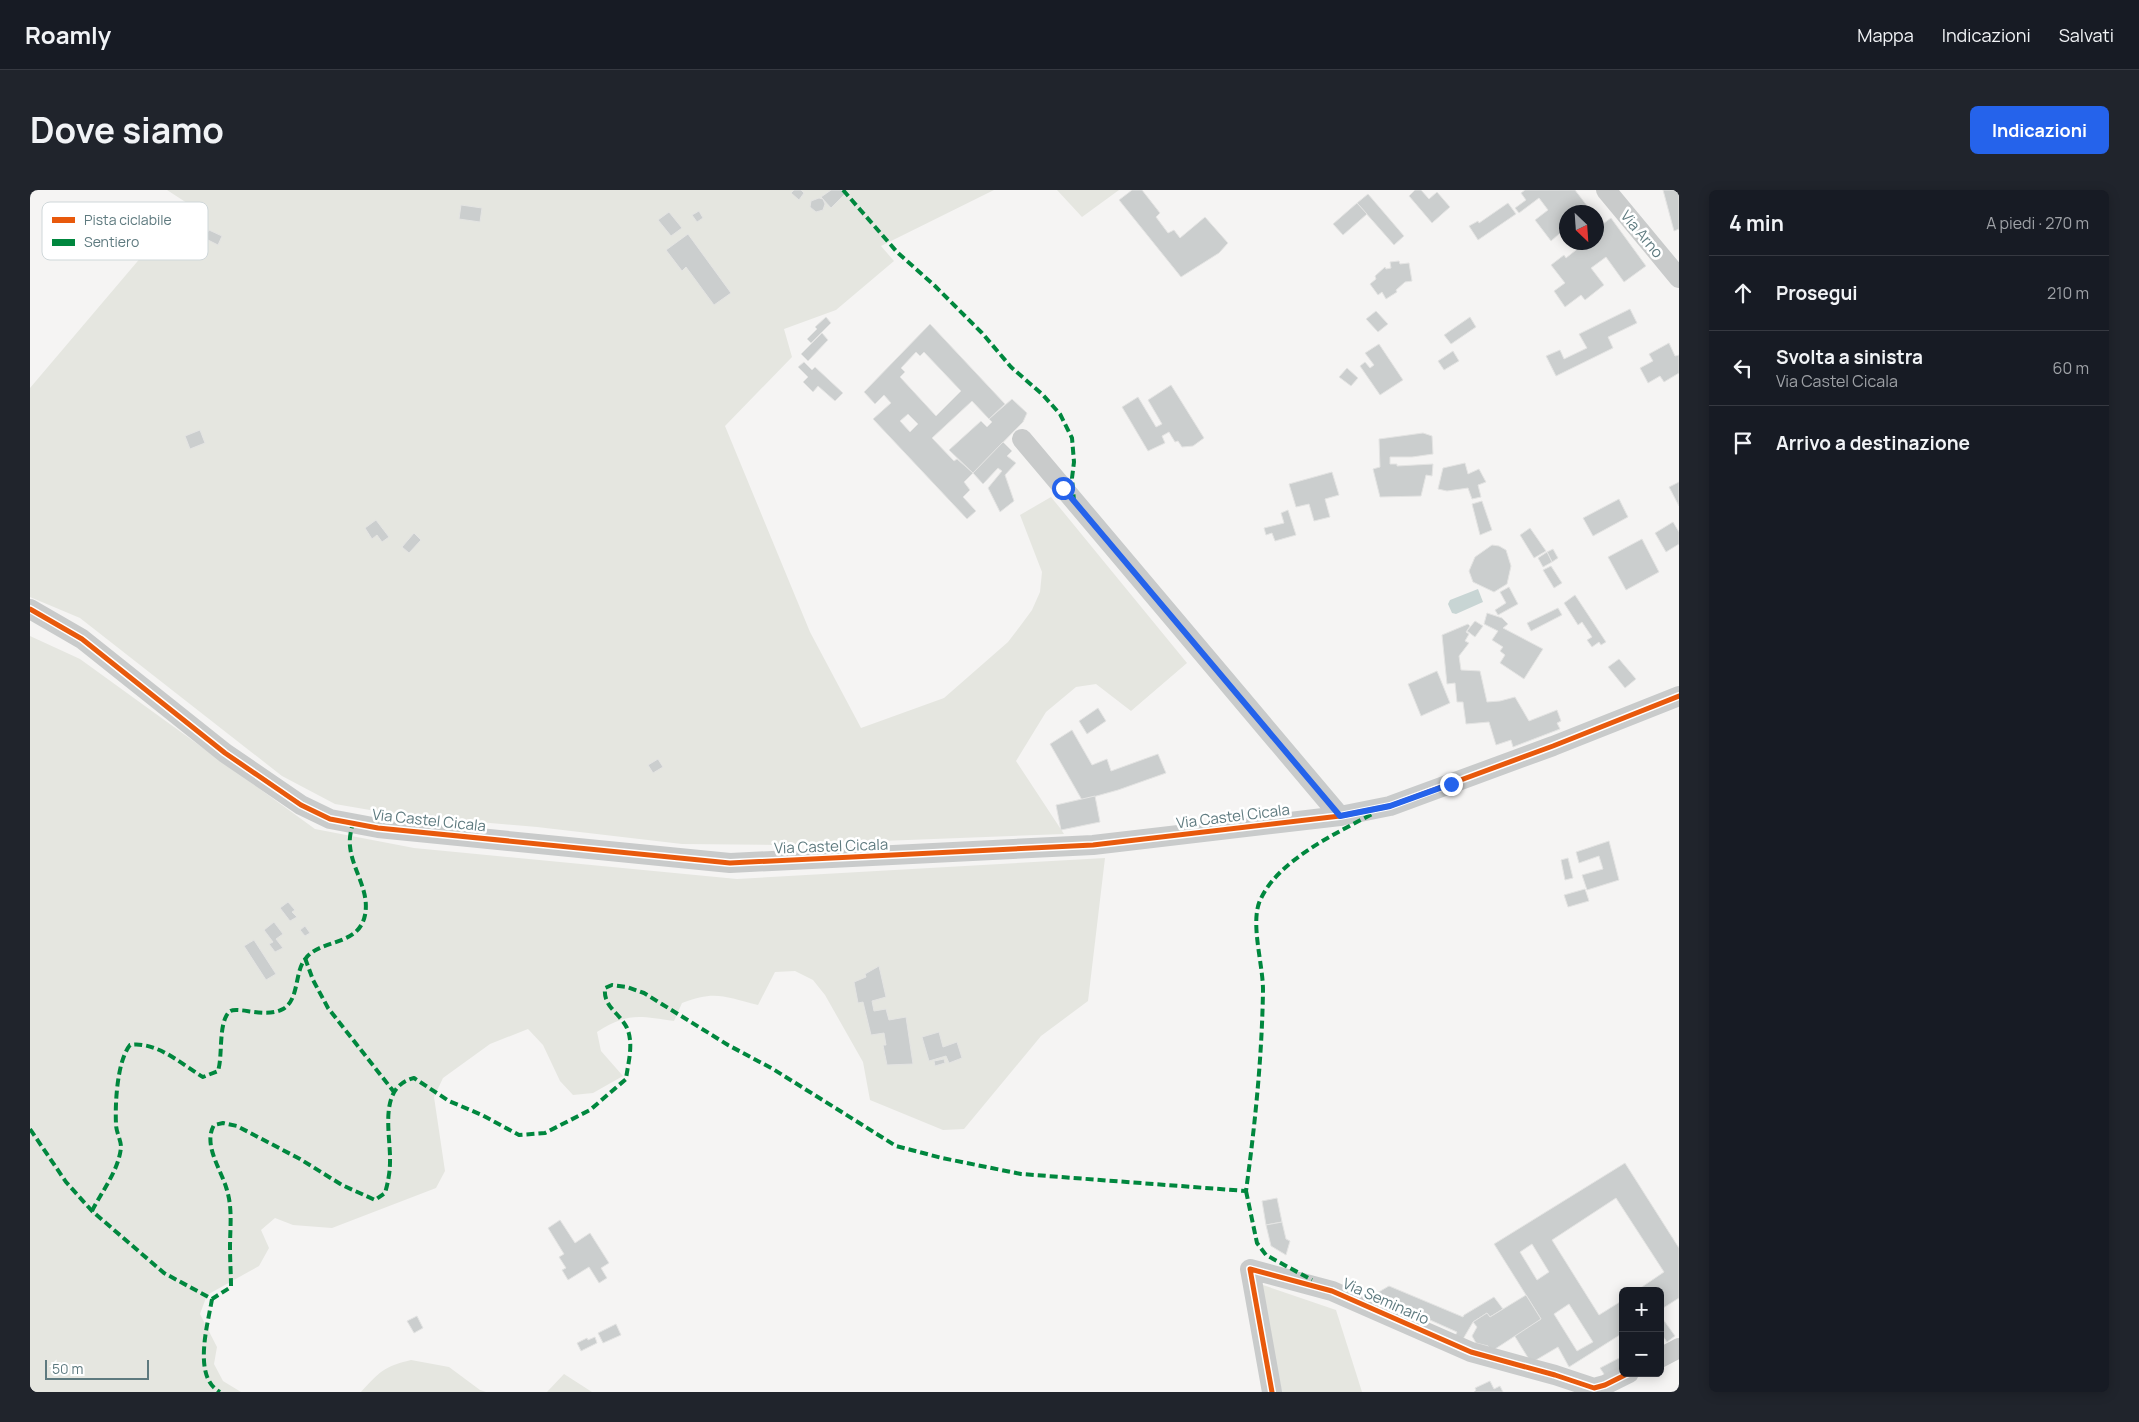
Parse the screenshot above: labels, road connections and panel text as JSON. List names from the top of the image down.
{
  "streets": {
    "street": ["Via Arno", "Via Castel Cicala", "Via Seminario"]
  },
  "legend": ["Pista ciclabile", "Sentiero"],
  "scale_bar": "50 m",
  "north": "bottom right",
  "page": {
    "header": "Roamly",
    "nav": ["Mappa", "Indicazioni", "Salvati"],
    "title": "Dove siamo",
    "buttons": "Indicazioni",
    "heading": ["4 min", "A piedi · 270 m"],
    "list": [
      ["Prosegui", "210 m"],
      ["Svolta a sinistra", "Via Castel Cicala", "60 m"],
      "Arrivo a destinazione"
    ],
    "map_buttons": ["+", "−"],
    "scale": "50 m"
  }
}
